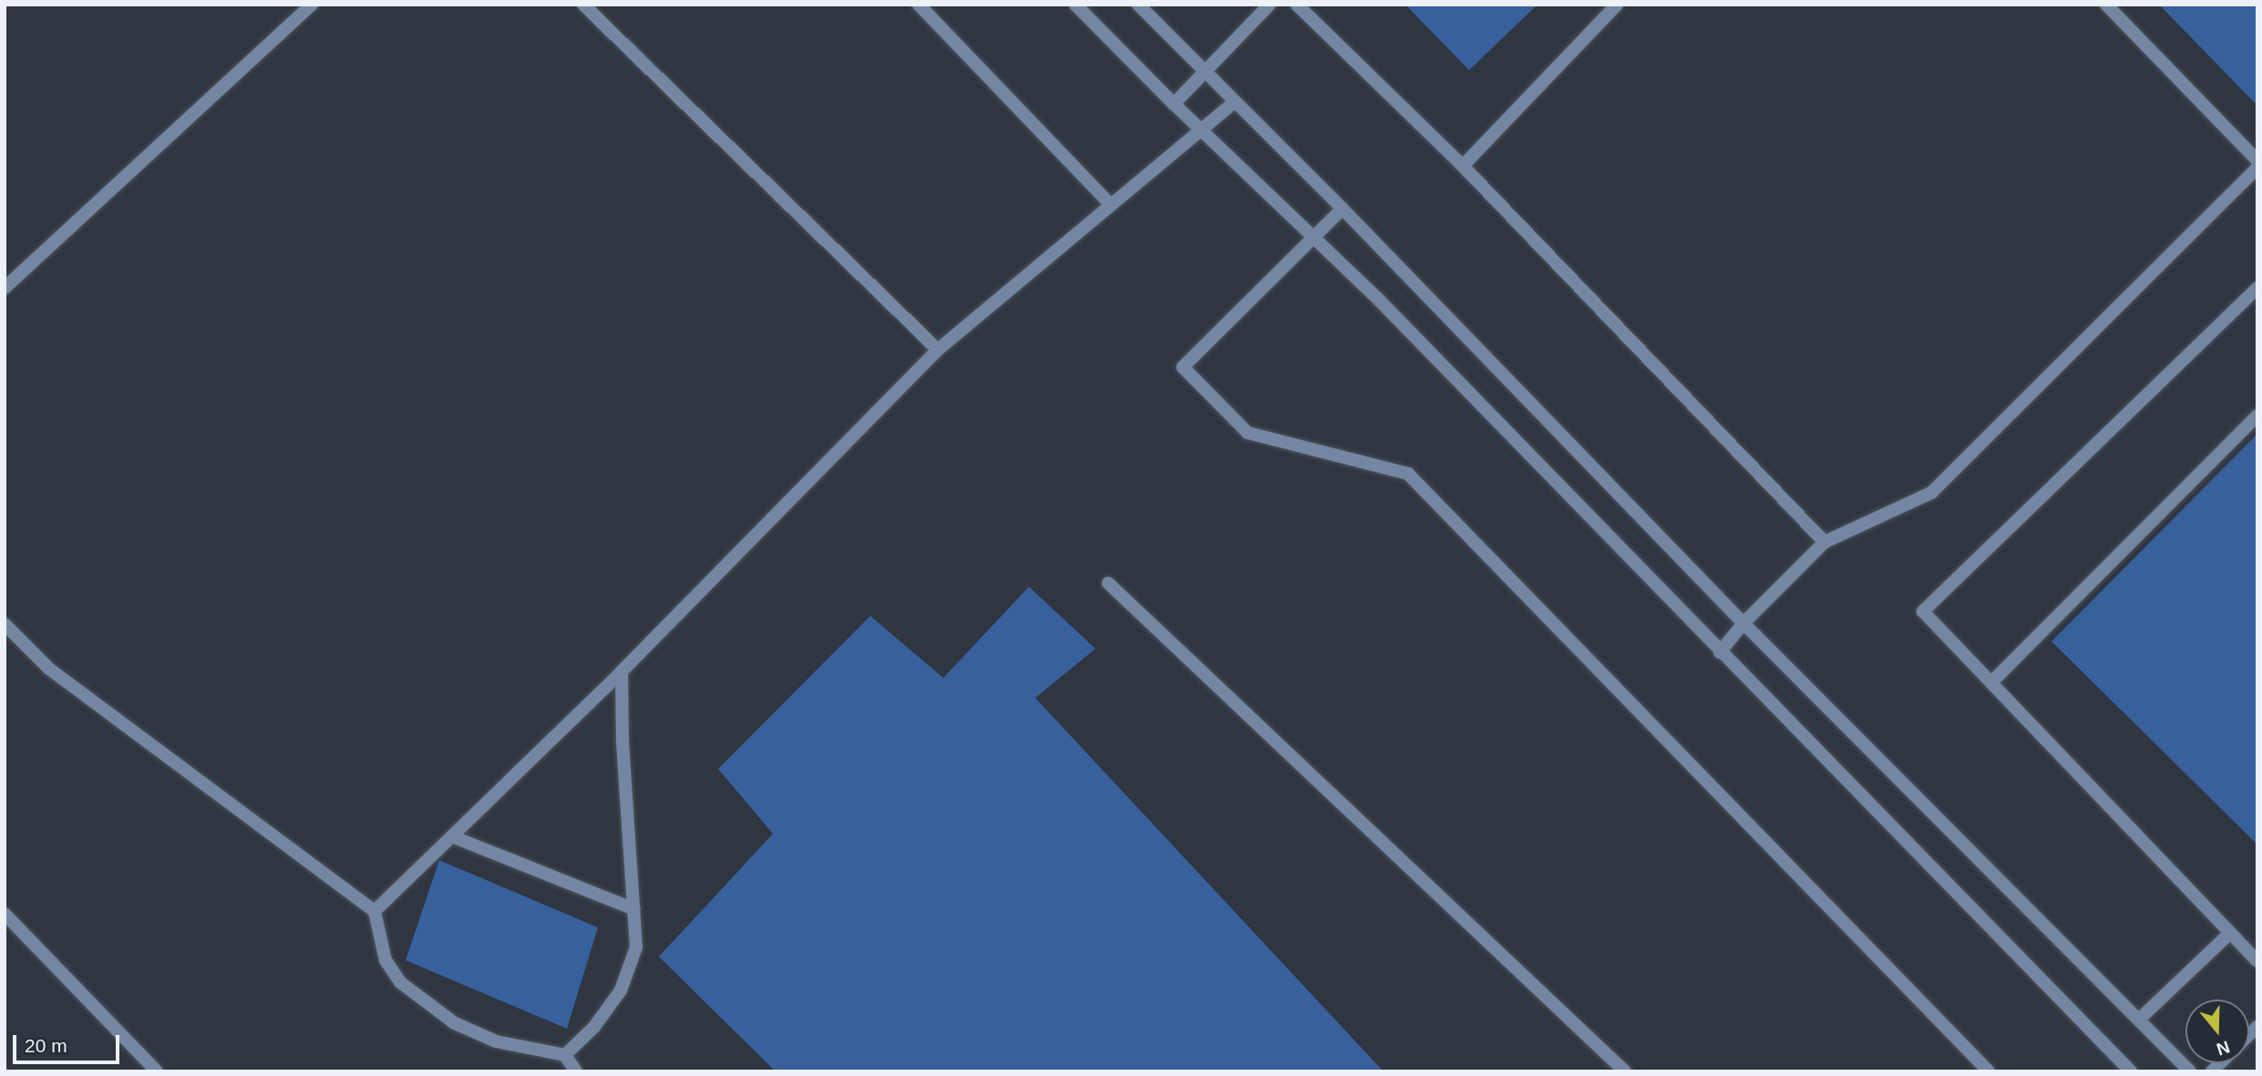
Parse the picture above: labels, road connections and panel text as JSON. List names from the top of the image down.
{
  "scale_bar": "20 m",
  "north": "bottom"
}
